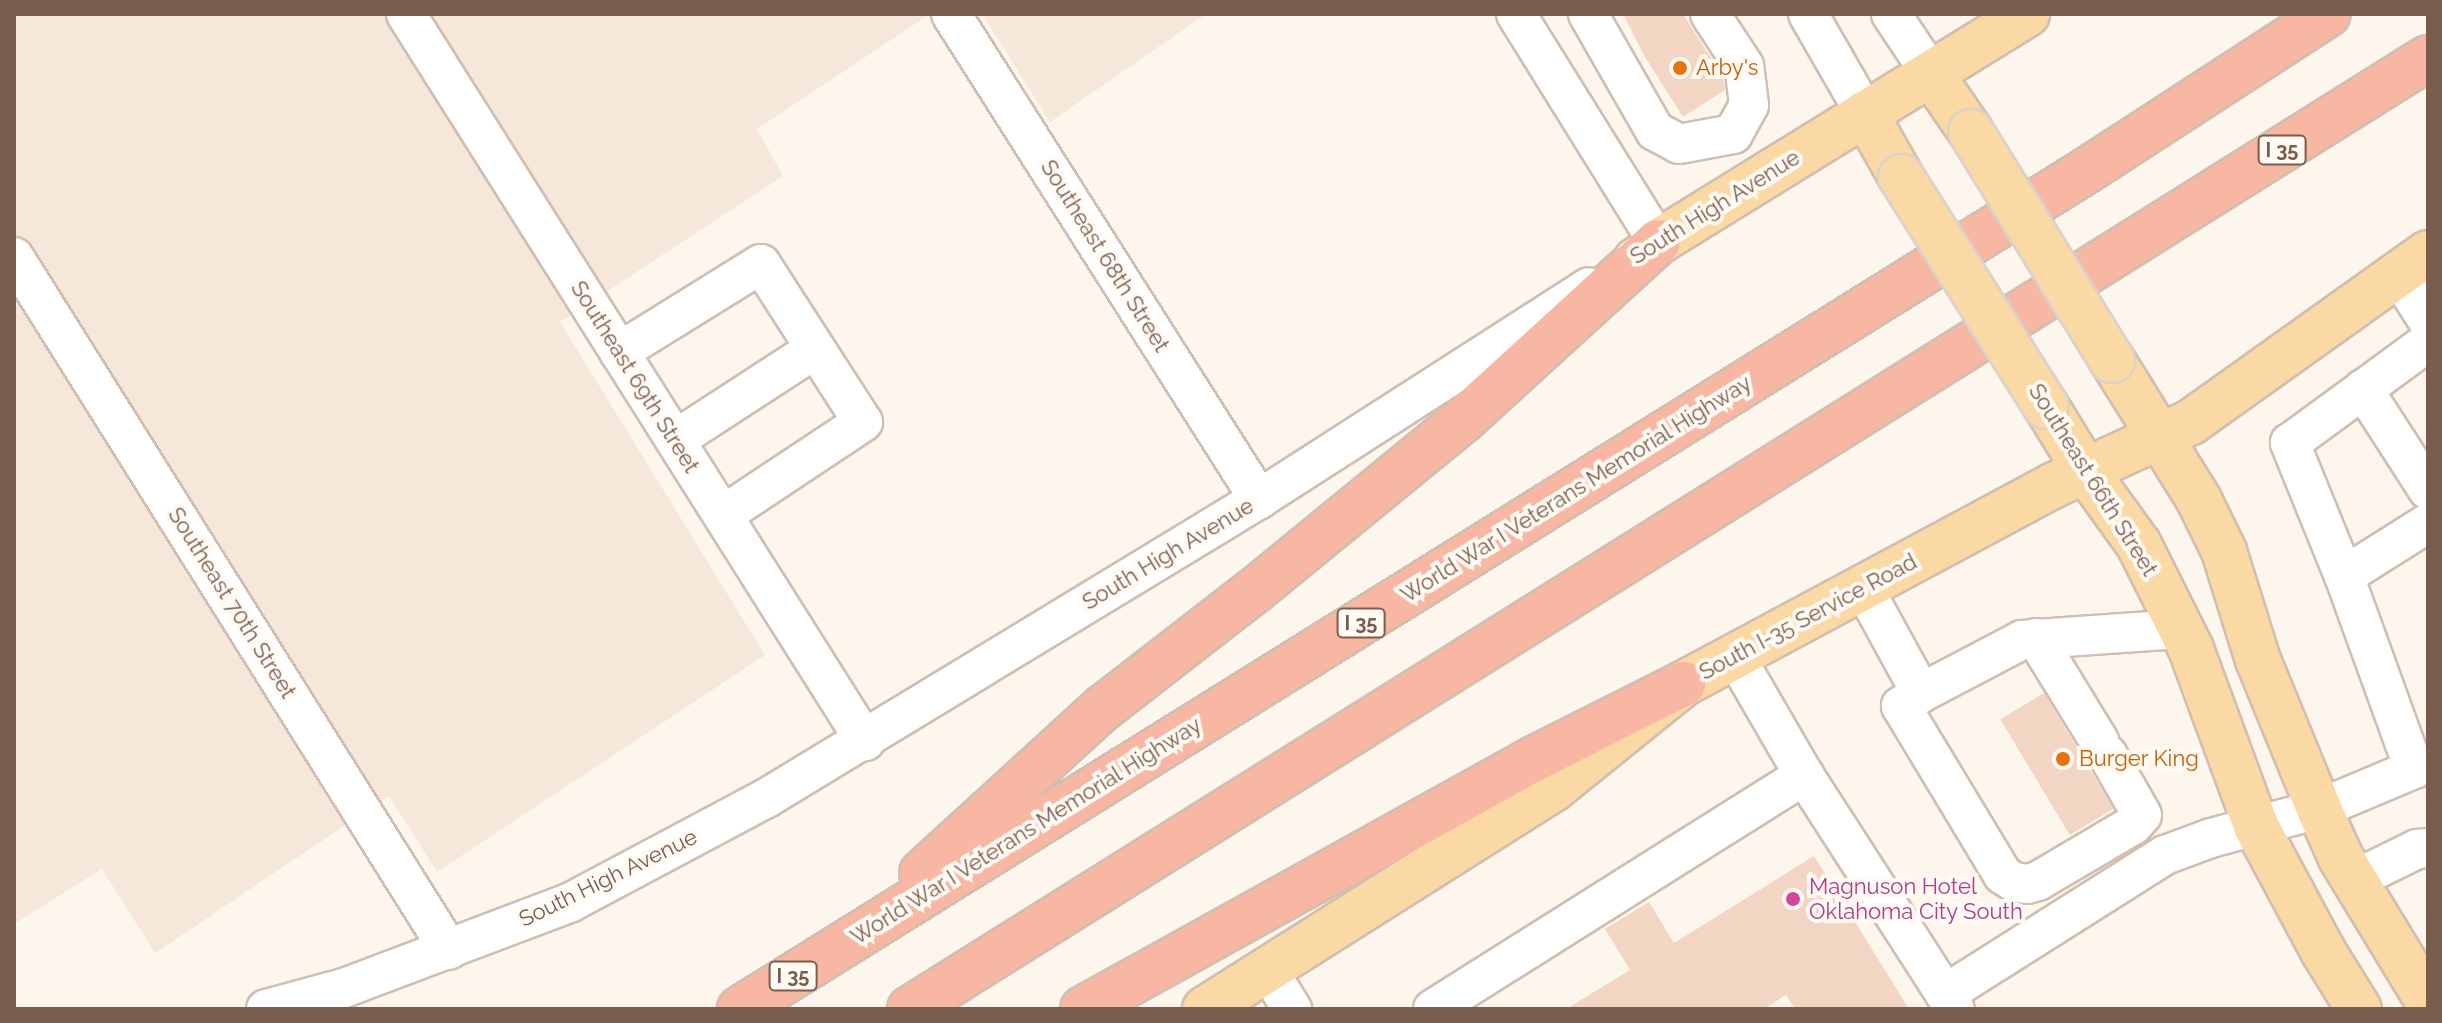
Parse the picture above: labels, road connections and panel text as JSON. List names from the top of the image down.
{
  "streets": {
    "highway": ["I 35", "World War I Veterans Memorial Highway"],
    "main road": ["South High Avenue", "Southeast 66th Street", "South I-35 Service Road"],
    "street": ["Southeast 68th Street", "Southeast 69th Street", "Southeast 70th Street"]
  },
  "crossings": [
    ["South High Avenue", "Southeast 68th Street"],
    ["South High Avenue", "Southeast 69th Street"],
    ["South High Avenue", "Southeast 66th Street"],
    ["South High Avenue", "Southeast 70th Street"],
    ["Southeast 66th Street", "South I-35 Service Road"]
  ],
  "places": ["Arby's", "Burger King", "Magnuson Hotel Oklahoma City South"]
}
